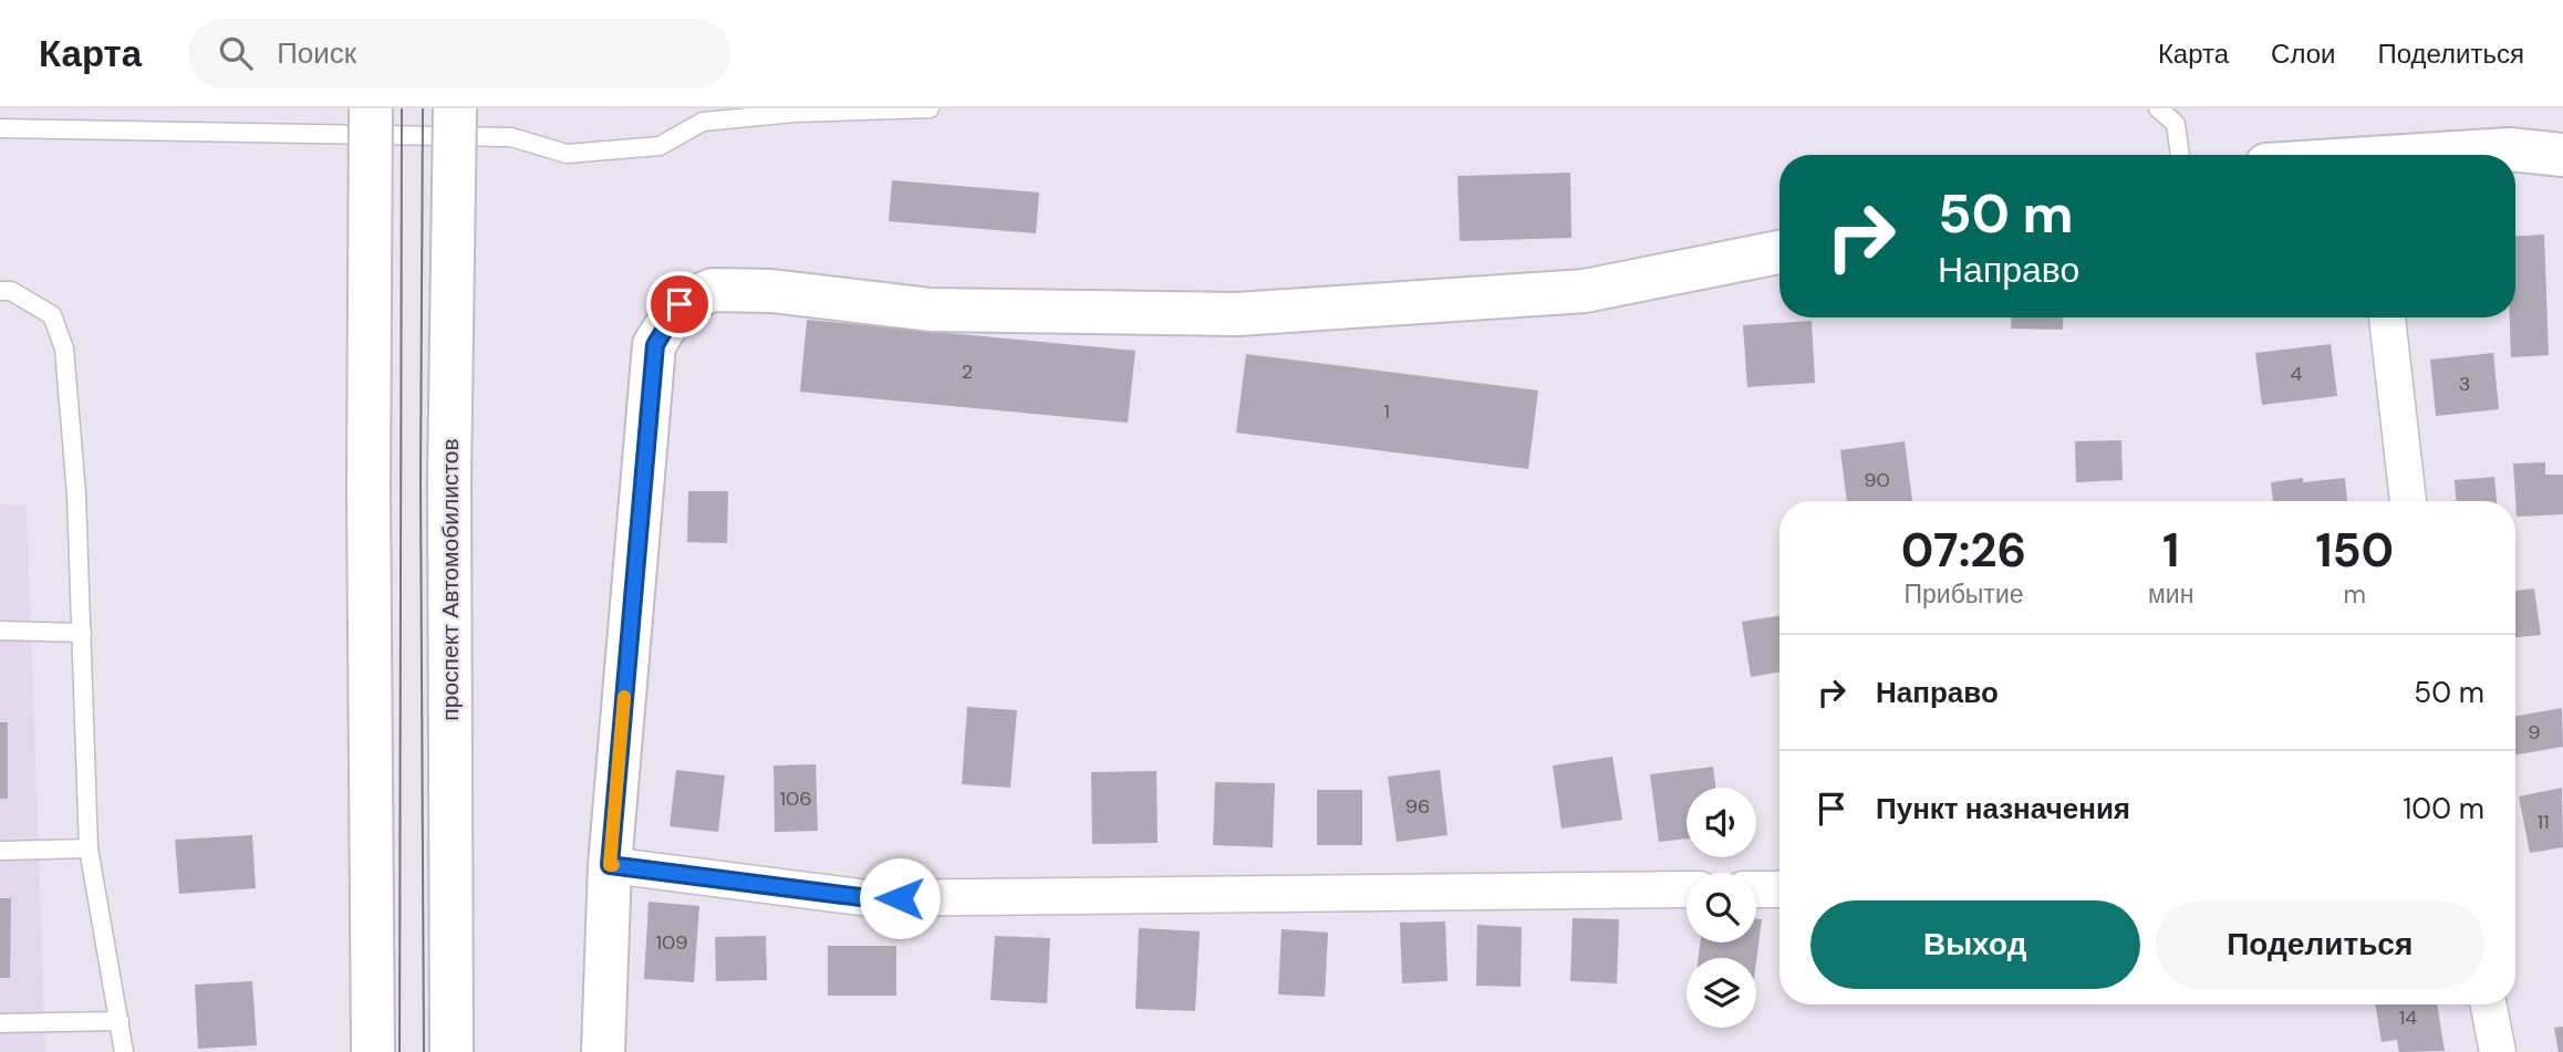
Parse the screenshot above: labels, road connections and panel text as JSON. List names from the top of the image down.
{
  "streets": {
    "street": ["проспект Автомобилистов"]
  },
  "house_numbers": [
    "2",
    "4",
    "3",
    "1",
    "90",
    "9",
    "106",
    "96",
    "11",
    "109",
    "14"
  ],
  "page": {
    "header": "Карта",
    "search": "Поиск",
    "nav": ["Карта", "Слои", "Поделиться"],
    "turn": ["50 m", "Направо"],
    "eta": [
      "07:26",
      "Прибытие",
      "1",
      "мин",
      "150",
      "m"
    ],
    "list": [
      {
        "name": "Направо",
        "value": "50 m"
      },
      {
        "name": "Пункт назначения",
        "value": "100 m"
      }
    ],
    "buttons": ["Выход", "Поделиться"]
  }
}
